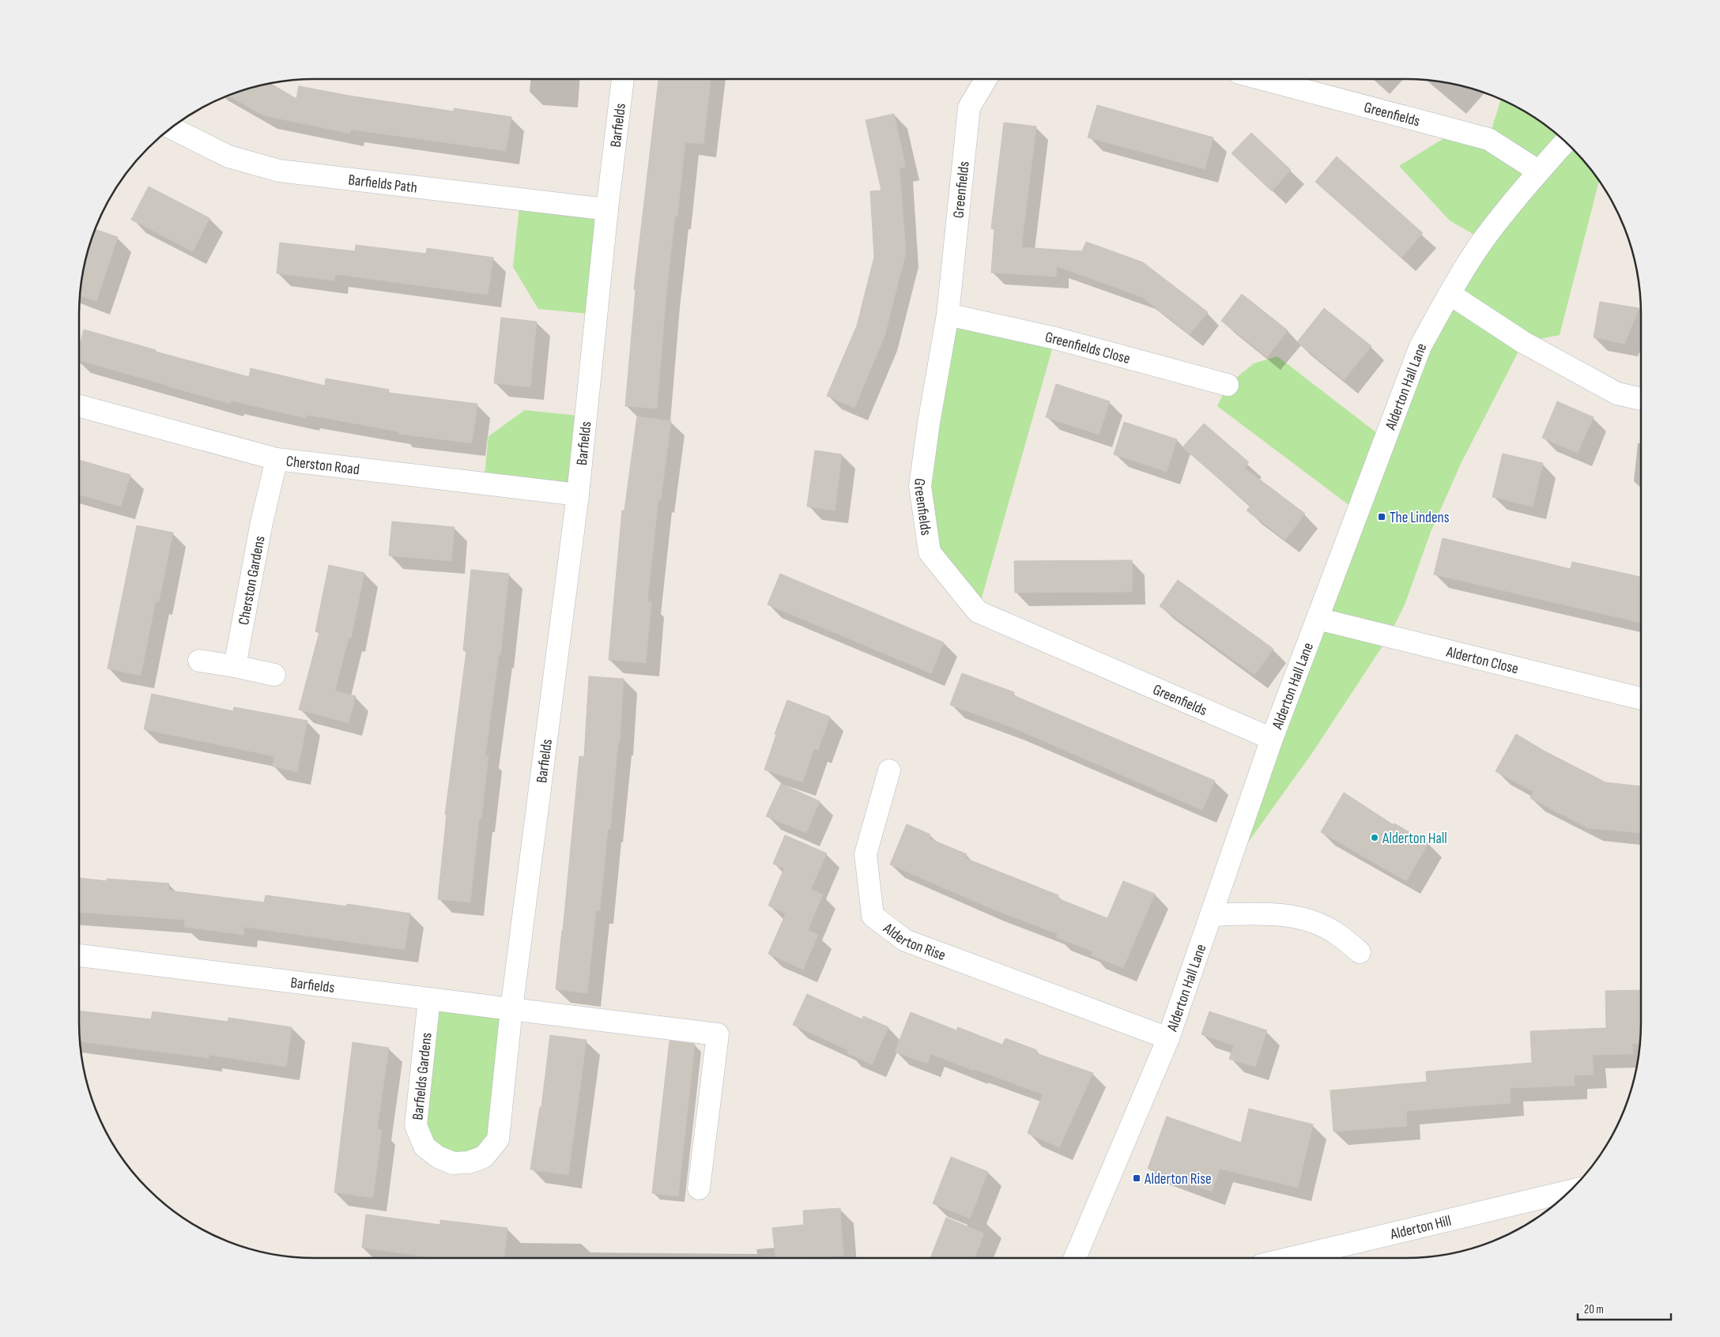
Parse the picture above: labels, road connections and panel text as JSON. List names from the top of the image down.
{
  "streets": {
    "street": [
      "Greenfields",
      "Barfields",
      "Barfields Path",
      "Greenfields Close",
      "Alderton Hall Lane",
      "Cherston Road",
      "Cherston Gardens",
      "Alderton Close",
      "Alderton Rise",
      "Barfields Gardens",
      "Alderton Hill"
    ]
  },
  "crossings": [
    ["Greenfields", "Greenfields Close"],
    ["Greenfields", "Alderton Hall Lane"],
    ["Barfields", "Barfields Path"],
    ["Barfields", "Cherston Road"],
    ["Barfields", "Barfields Gardens"],
    ["Alderton Hall Lane", "Alderton Close"],
    ["Alderton Hall Lane", "Alderton Rise"],
    ["Cherston Road", "Cherston Gardens"]
  ],
  "places": {
    "transit": ["The Lindens", "Alderton Rise"],
    "other": ["Alderton Hall"]
  },
  "scale_bar": "20 m"
}
